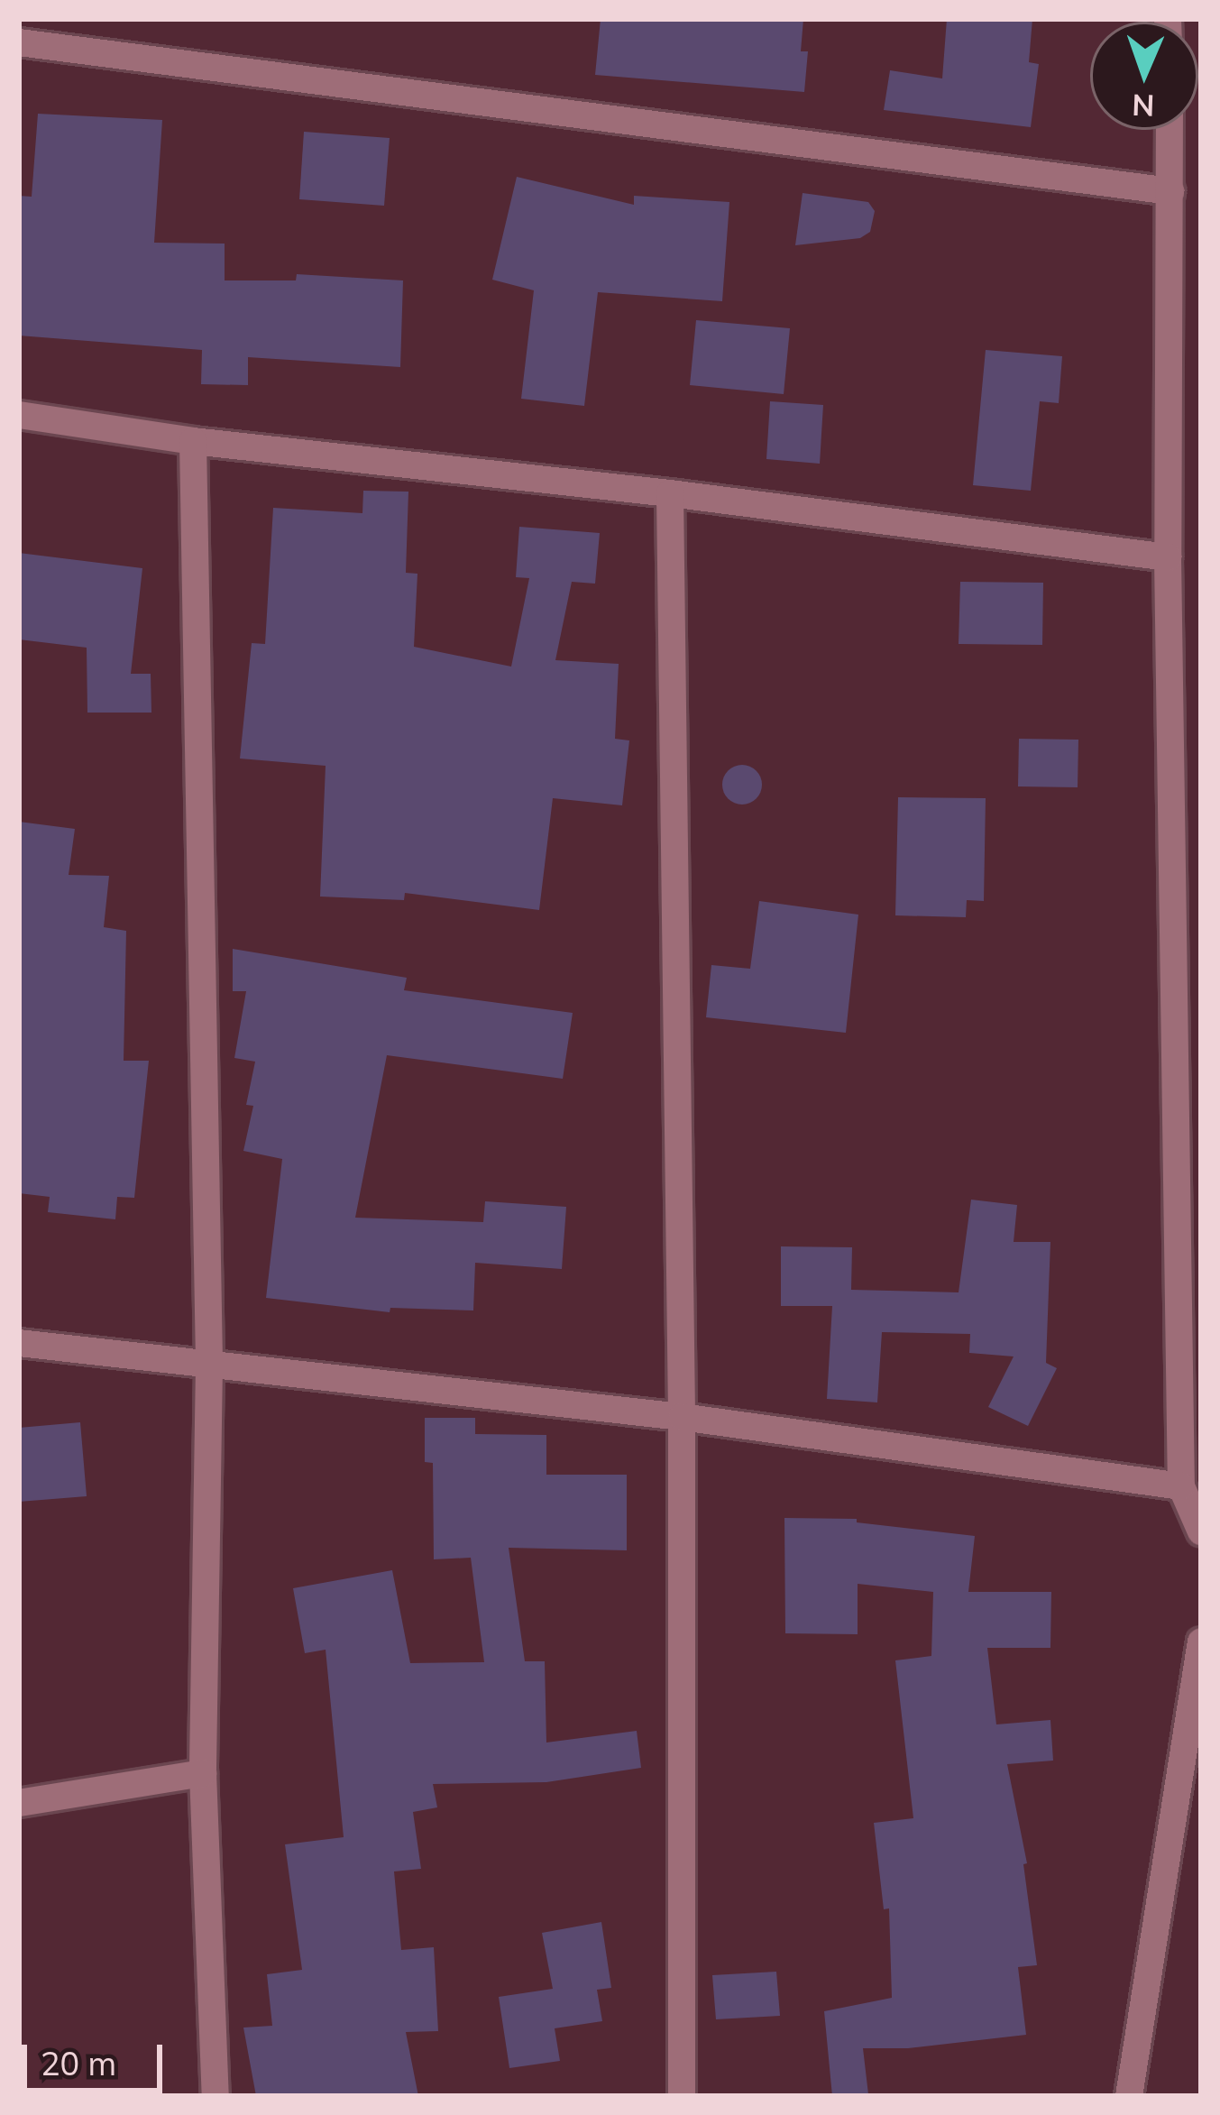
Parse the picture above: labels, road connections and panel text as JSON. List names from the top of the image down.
{
  "scale_bar": "20 m",
  "north": "bottom"
}
